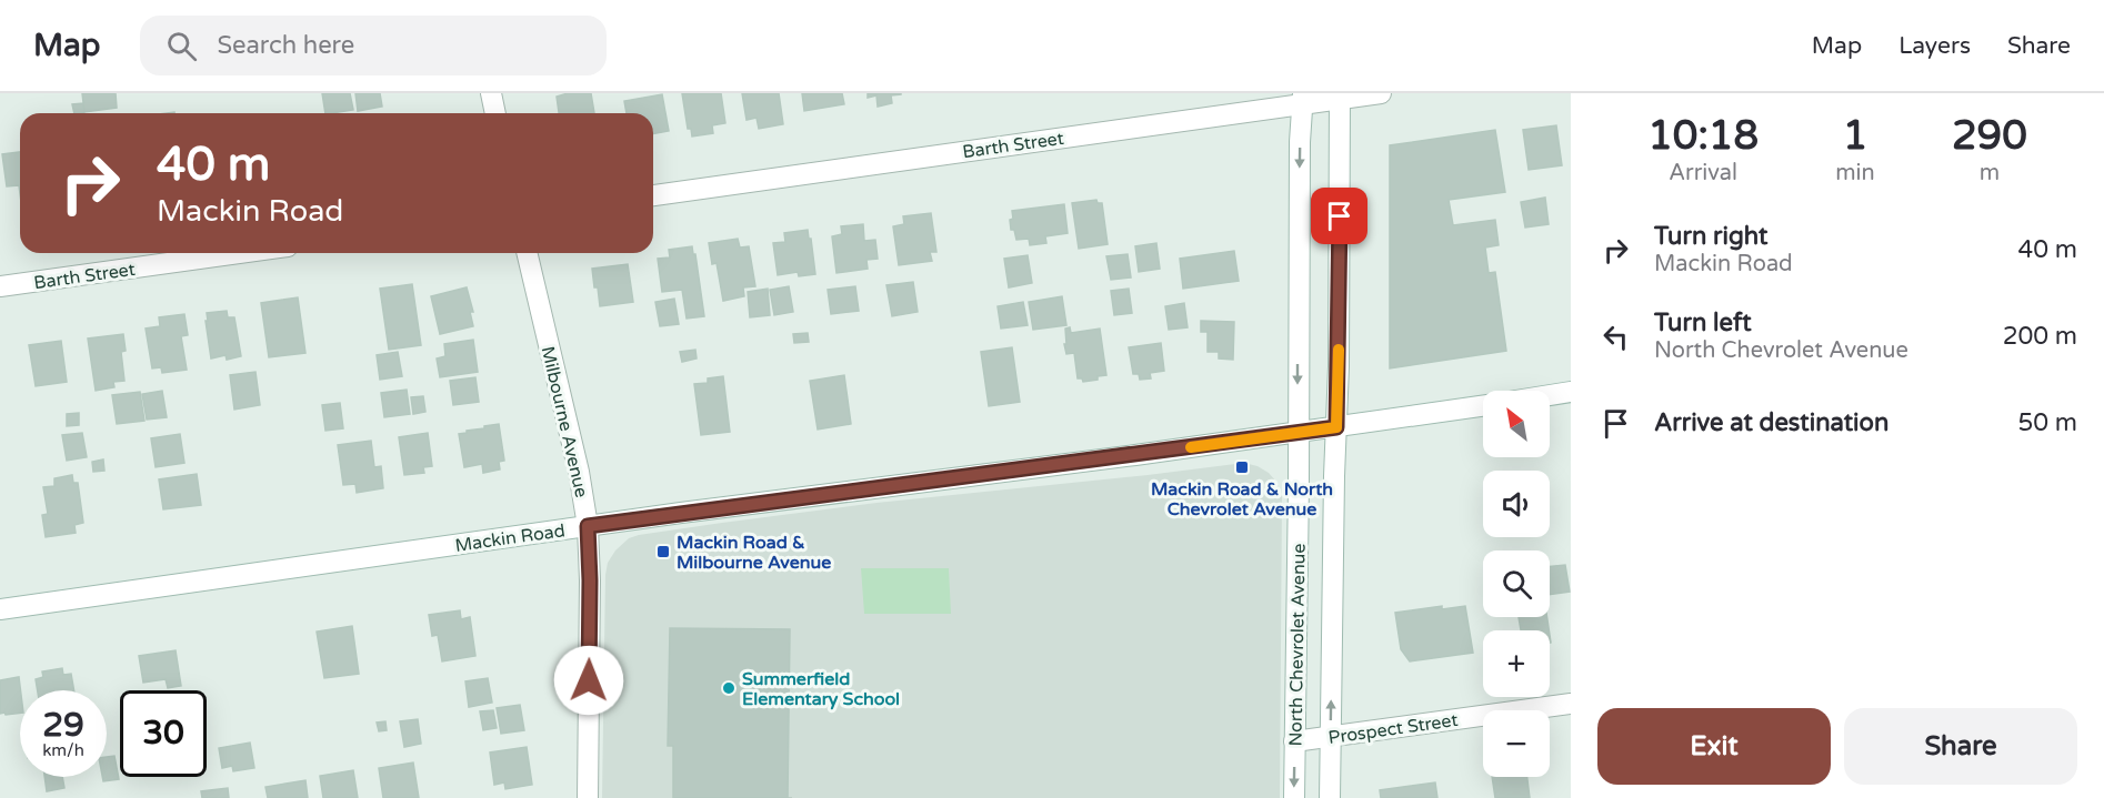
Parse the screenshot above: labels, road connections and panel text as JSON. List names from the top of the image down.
{
  "streets": {
    "street": [
      "Barth Street",
      "Milbourne Avenue",
      "Mackin Road",
      "North Chevrolet Avenue",
      "Prospect Street"
    ]
  },
  "crossings": [
    ["Barth Street", "North Chevrolet Avenue"],
    ["Milbourne Avenue", "Mackin Road"],
    ["Mackin Road", "North Chevrolet Avenue"],
    ["North Chevrolet Avenue", "Prospect Street"]
  ],
  "places": {
    "transit": ["Mackin Road & North Chevrolet Avenue", "Mackin Road & Milbourne Avenue"],
    "other": ["Summerfield Elementary School"]
  },
  "north": "top left",
  "page": {
    "header": "Map",
    "search": "Search here",
    "nav": ["Map", "Layers", "Share"],
    "eta": [
      "10:18",
      "Arrival",
      "1",
      "min",
      "290",
      "m"
    ],
    "turn": ["40 m", "Mackin Road"],
    "list": [
      {
        "name": "Turn right",
        "note": "Mackin Road",
        "value": "40 m"
      },
      {
        "name": "Turn left",
        "note": "North Chevrolet Avenue",
        "value": "200 m"
      },
      {
        "name": "Arrive at destination",
        "value": "50 m"
      }
    ],
    "map_buttons": ["+", "−"],
    "speed": "29 km/h",
    "limit": "30",
    "buttons": ["Exit", "Share"]
  }
}
